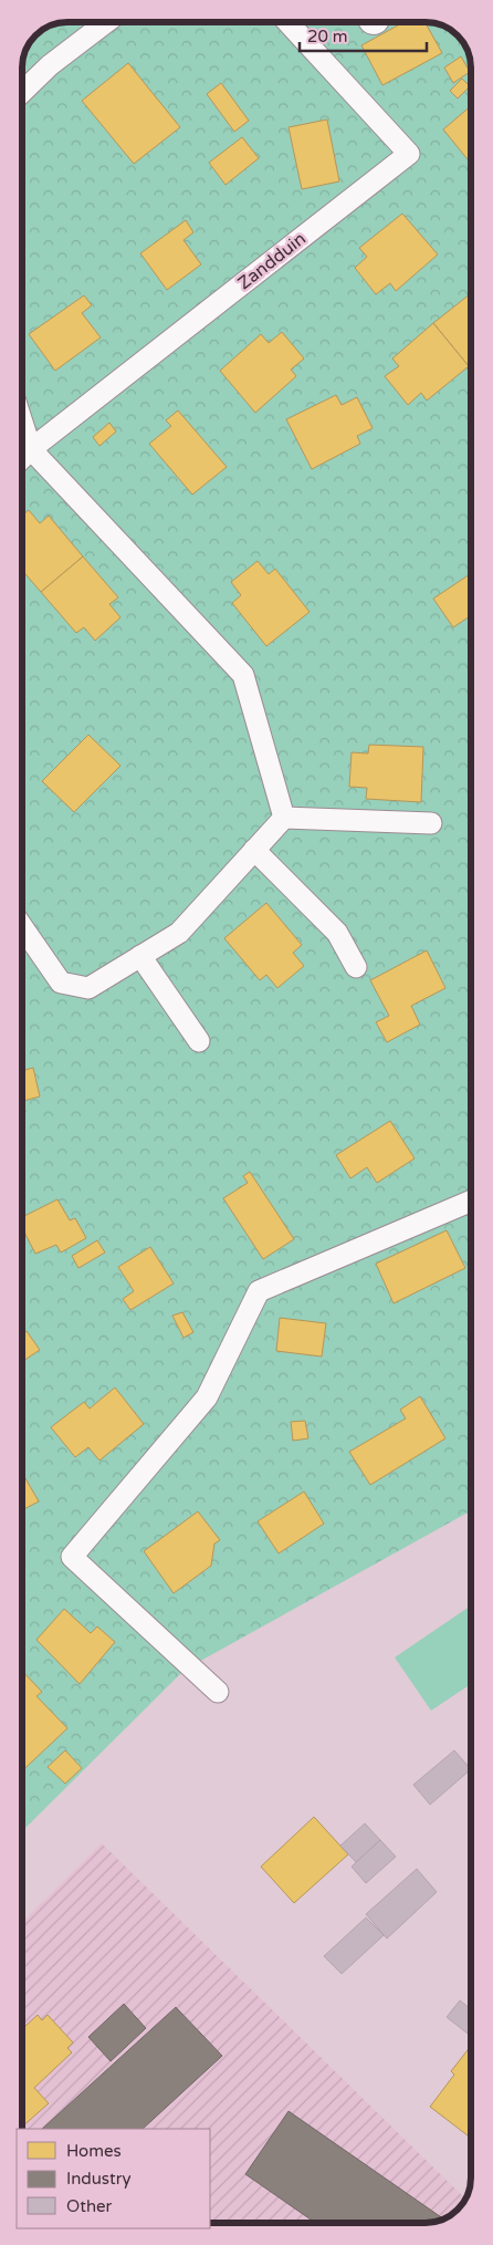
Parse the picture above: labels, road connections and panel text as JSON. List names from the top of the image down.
{
  "streets": {
    "lane": ["Zandduin"]
  },
  "legend": ["Homes", "Industry", "Other"],
  "scale_bar": "20 m"
}
